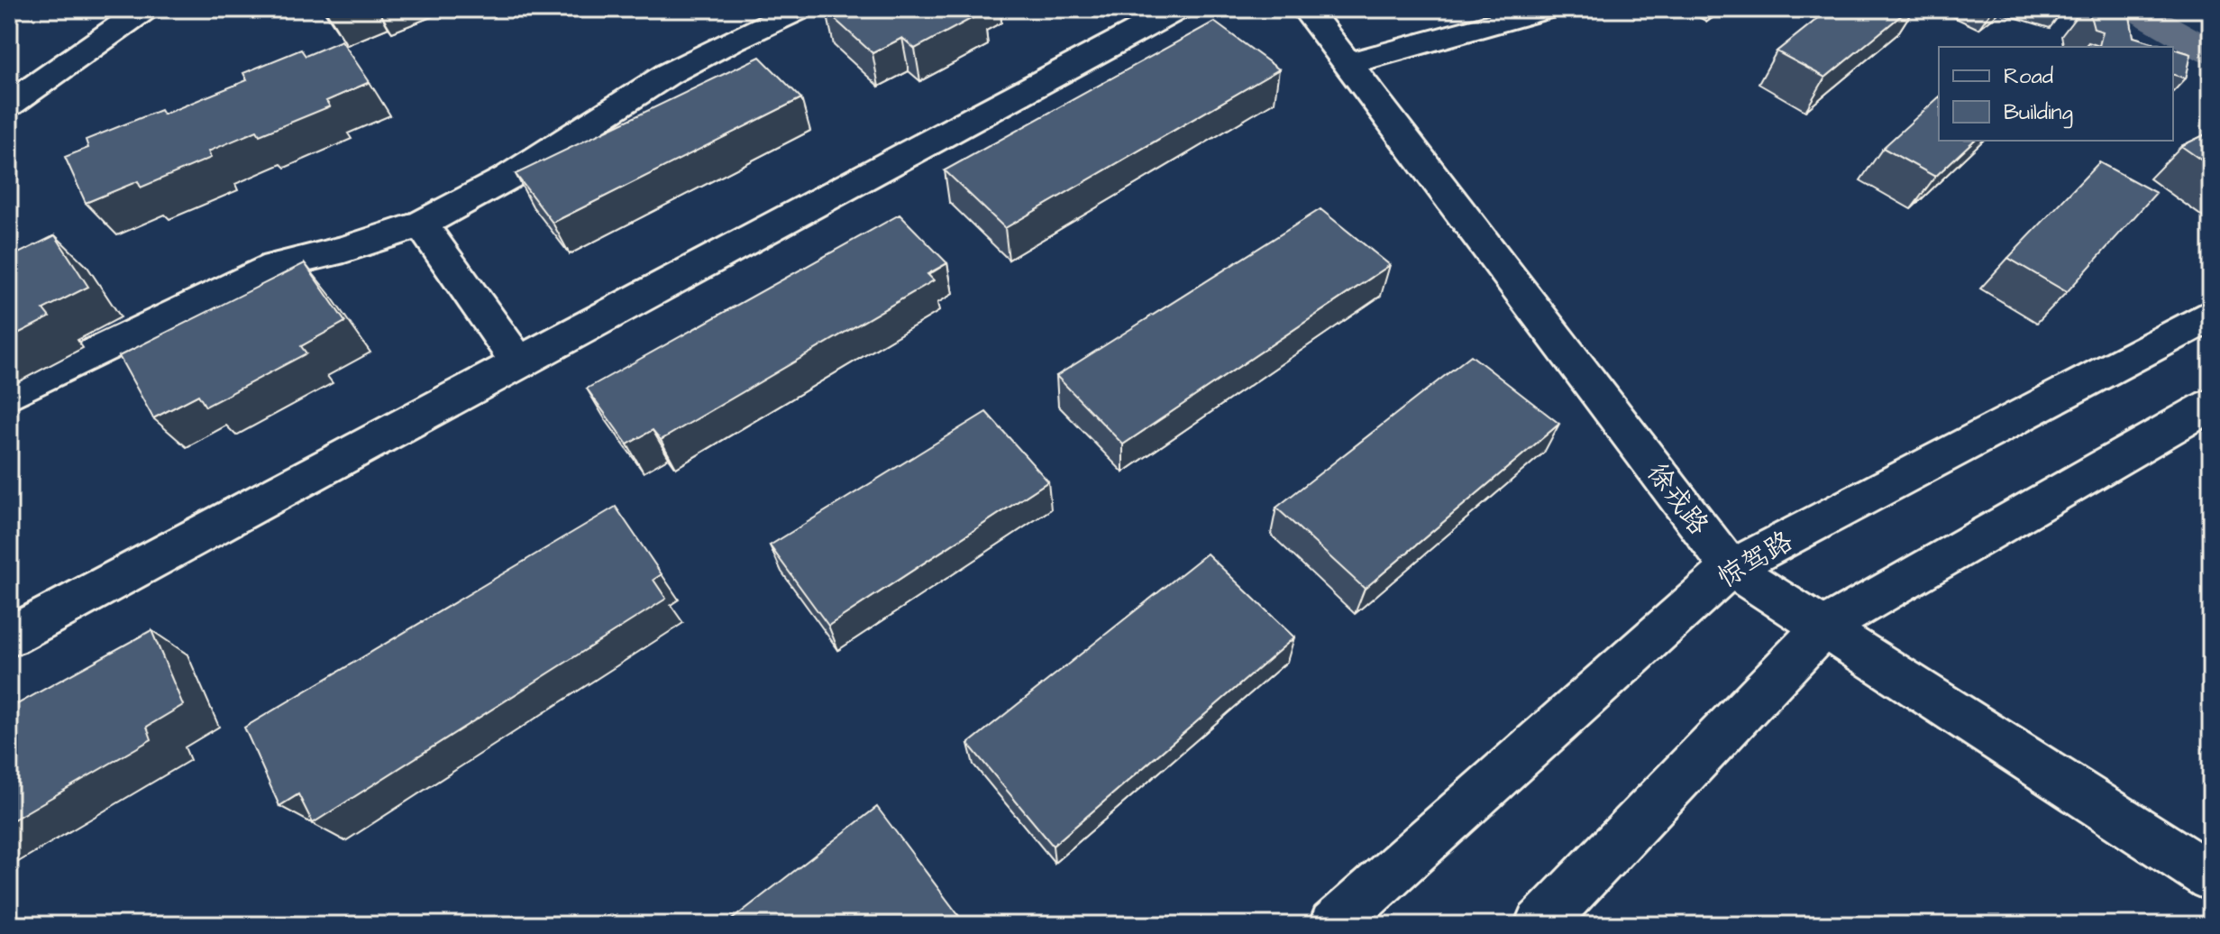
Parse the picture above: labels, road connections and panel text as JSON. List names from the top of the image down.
{
  "streets": {
    "street": ["徐戎路", "惊驾路"]
  },
  "crossings": [
    ["徐戎路", "惊驾路"]
  ],
  "legend": ["Road", "Building"]
}
